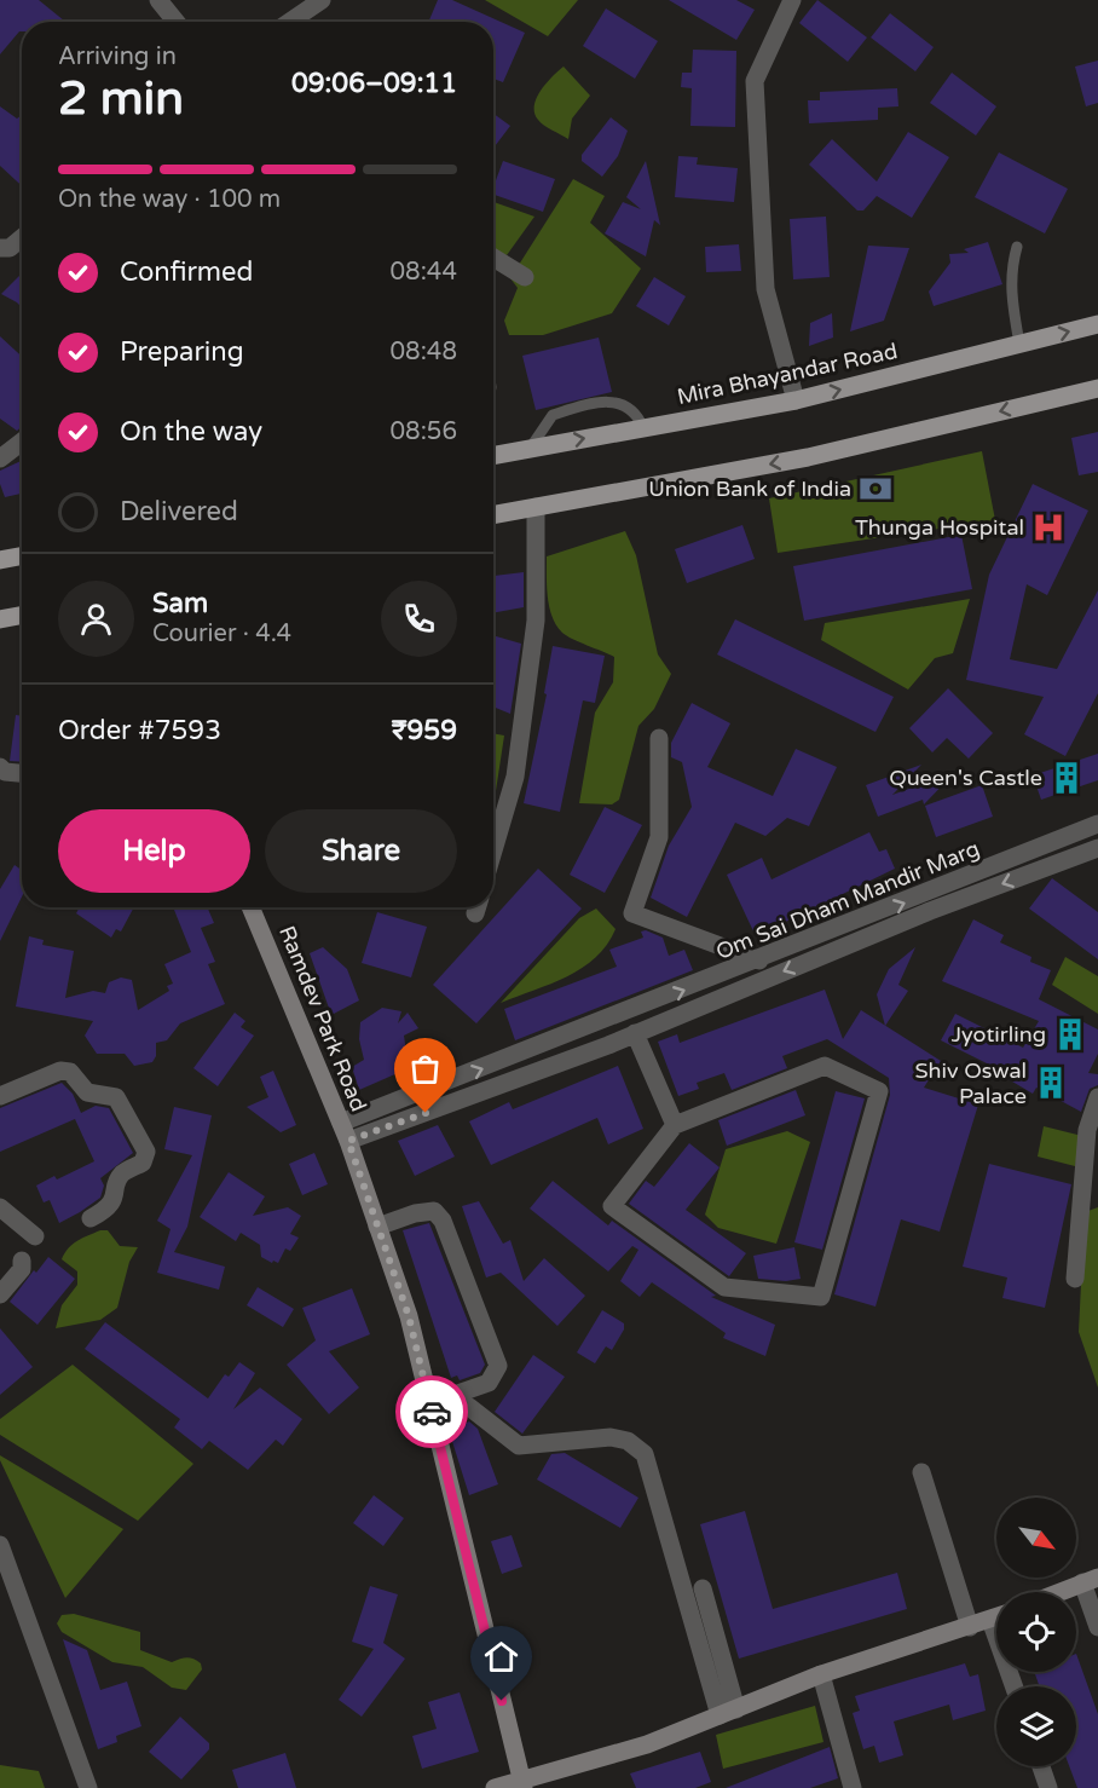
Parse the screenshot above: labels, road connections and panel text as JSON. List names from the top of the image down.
{
  "streets": {
    "main road": ["Mira Bhayandar Road"],
    "street": ["Om Sai Dham Mandir Marg", "Ramdev Park Road"]
  },
  "crossings": [
    ["Om Sai Dham Mandir Marg", "Ramdev Park Road"]
  ],
  "places": {
    "bank": ["Union Bank of India"],
    "hospital": ["Thunga Hospital"],
    "building": ["Queen's Castle", "Jyotirling", "Shiv Oswal Palace"]
  },
  "north": "bottom right",
  "page": {
    "heading": ["2 min", "Arriving in", "09:06–09:11"],
    "panel": [
      "Sam",
      "Courier · 4.4",
      "Order #7593",
      "₹959"
    ],
    "bar": "On the way · 100 m",
    "list": [
      ["Confirmed", "08:44"],
      ["Preparing", "08:48"],
      ["On the way", "08:56"],
      "Delivered"
    ],
    "buttons": ["Help", "Share"]
  }
}
